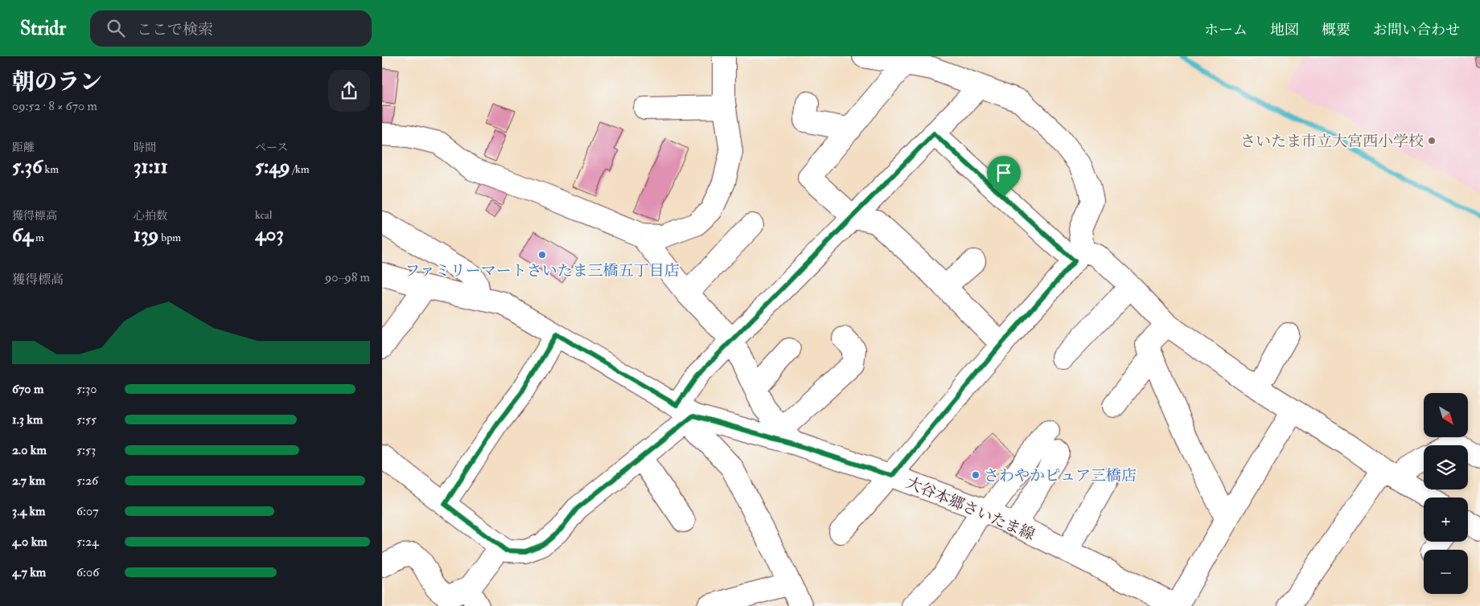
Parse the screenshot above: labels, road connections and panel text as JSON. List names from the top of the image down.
{
  "streets": {
    "street": ["大谷本郷さいたま線"]
  },
  "places": ["さいたま市立大宮西小学校", "ファミリーマートさいたま三橋五丁目店", "さわやかピュア三橋店"],
  "north": "bottom right",
  "page": {
    "header": "Stridr",
    "search": "ここで検索",
    "nav": [
      "ホーム",
      "地図",
      "概要",
      "お問い合わせ"
    ],
    "heading": ["朝のラン", "09:52 · 8 × 670 m"],
    "stats": [
      ["距離", "5.36 km"],
      ["時間", "31:11"],
      ["ペース", "5:49 /km"],
      ["獲得標高", "64 m"],
      ["心拍数", "139 bpm"],
      ["kcal", "403"]
    ],
    "chart": ["獲得標高", "90–98 m"],
    "list": [
      {
        "name": "670 m",
        "note": "5:30"
      },
      {
        "name": "1.3 km",
        "note": "5:55"
      },
      {
        "name": "2.0 km",
        "note": "5:53"
      },
      {
        "name": "2.7 km",
        "note": "5:26"
      },
      {
        "name": "3.4 km",
        "note": "6:07"
      },
      {
        "name": "4.0 km",
        "note": "5:24"
      },
      {
        "name": "4.7 km",
        "note": "6:06"
      }
    ],
    "map_buttons": ["+", "−"]
  }
}
